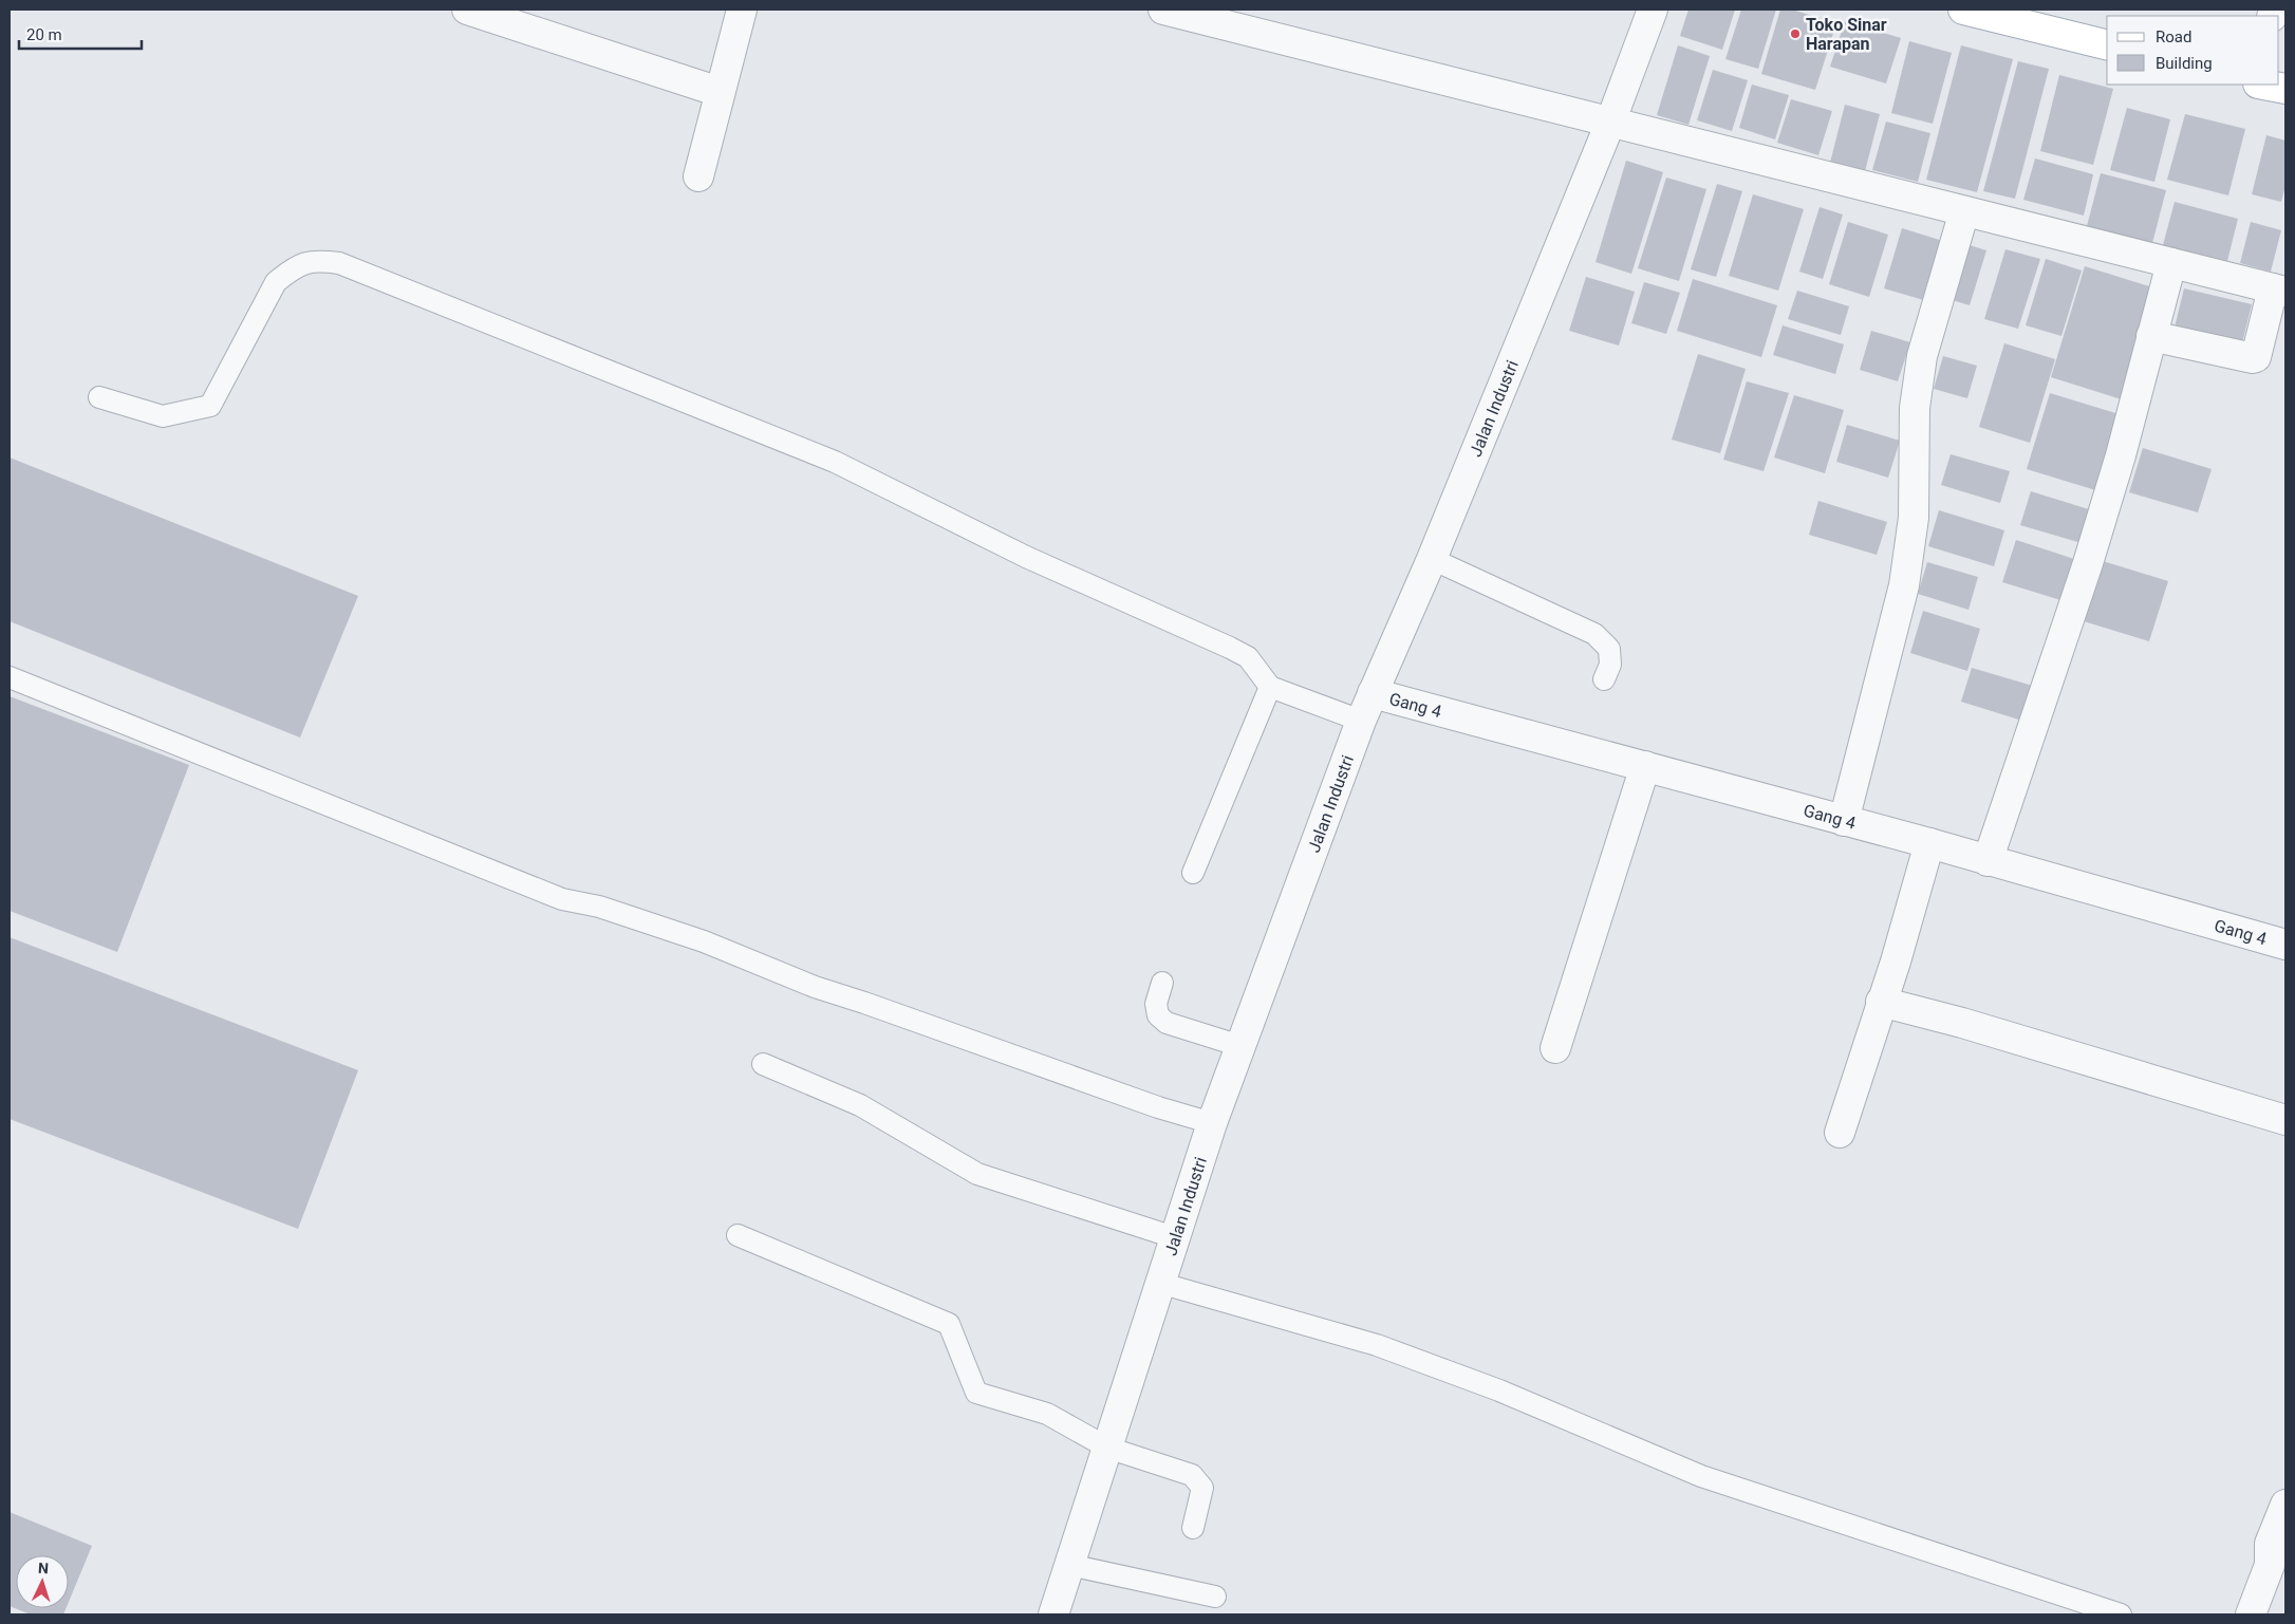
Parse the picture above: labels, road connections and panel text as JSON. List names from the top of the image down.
{
  "streets": {
    "street": ["Jalan Industri", "Gang 4"]
  },
  "crossings": [
    ["Jalan Industri", "Gang 4"]
  ],
  "places": ["Toko Sinar Harapan"],
  "legend": ["Road", "Building"],
  "scale_bar": "20 m",
  "north": "top"
}
